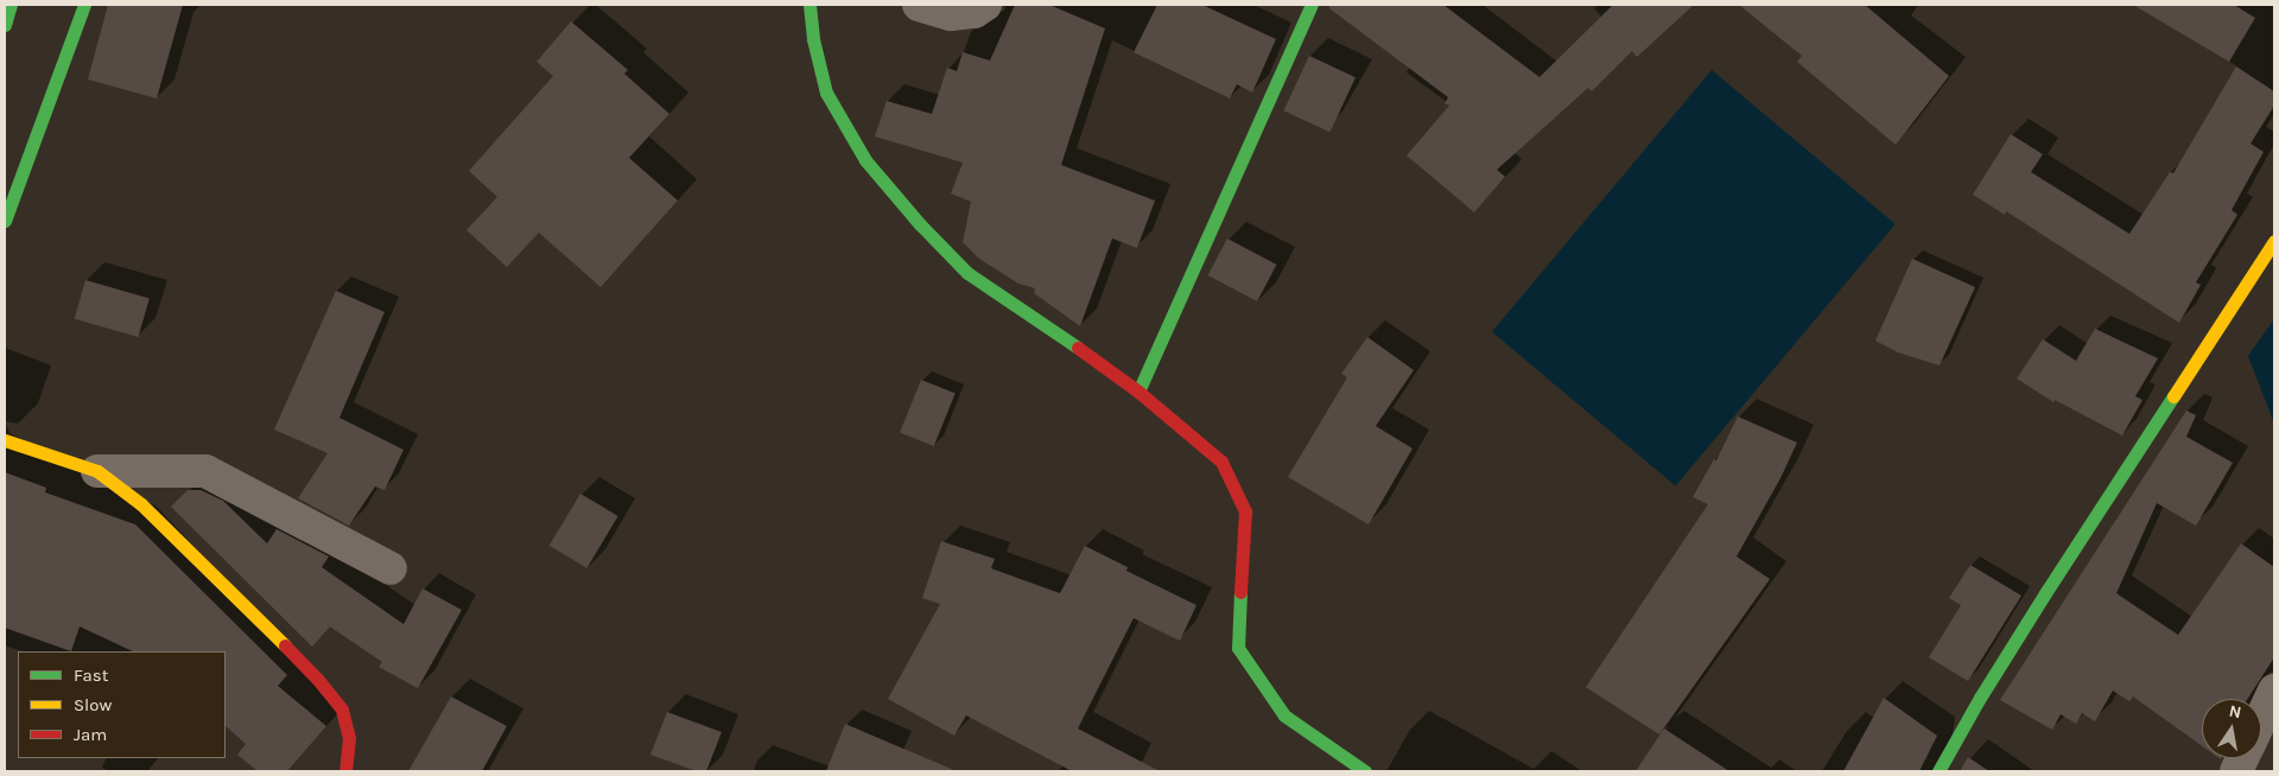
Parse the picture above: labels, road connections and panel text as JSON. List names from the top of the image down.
{
  "legend": ["Fast", "Slow", "Jam"],
  "north": "top"
}
